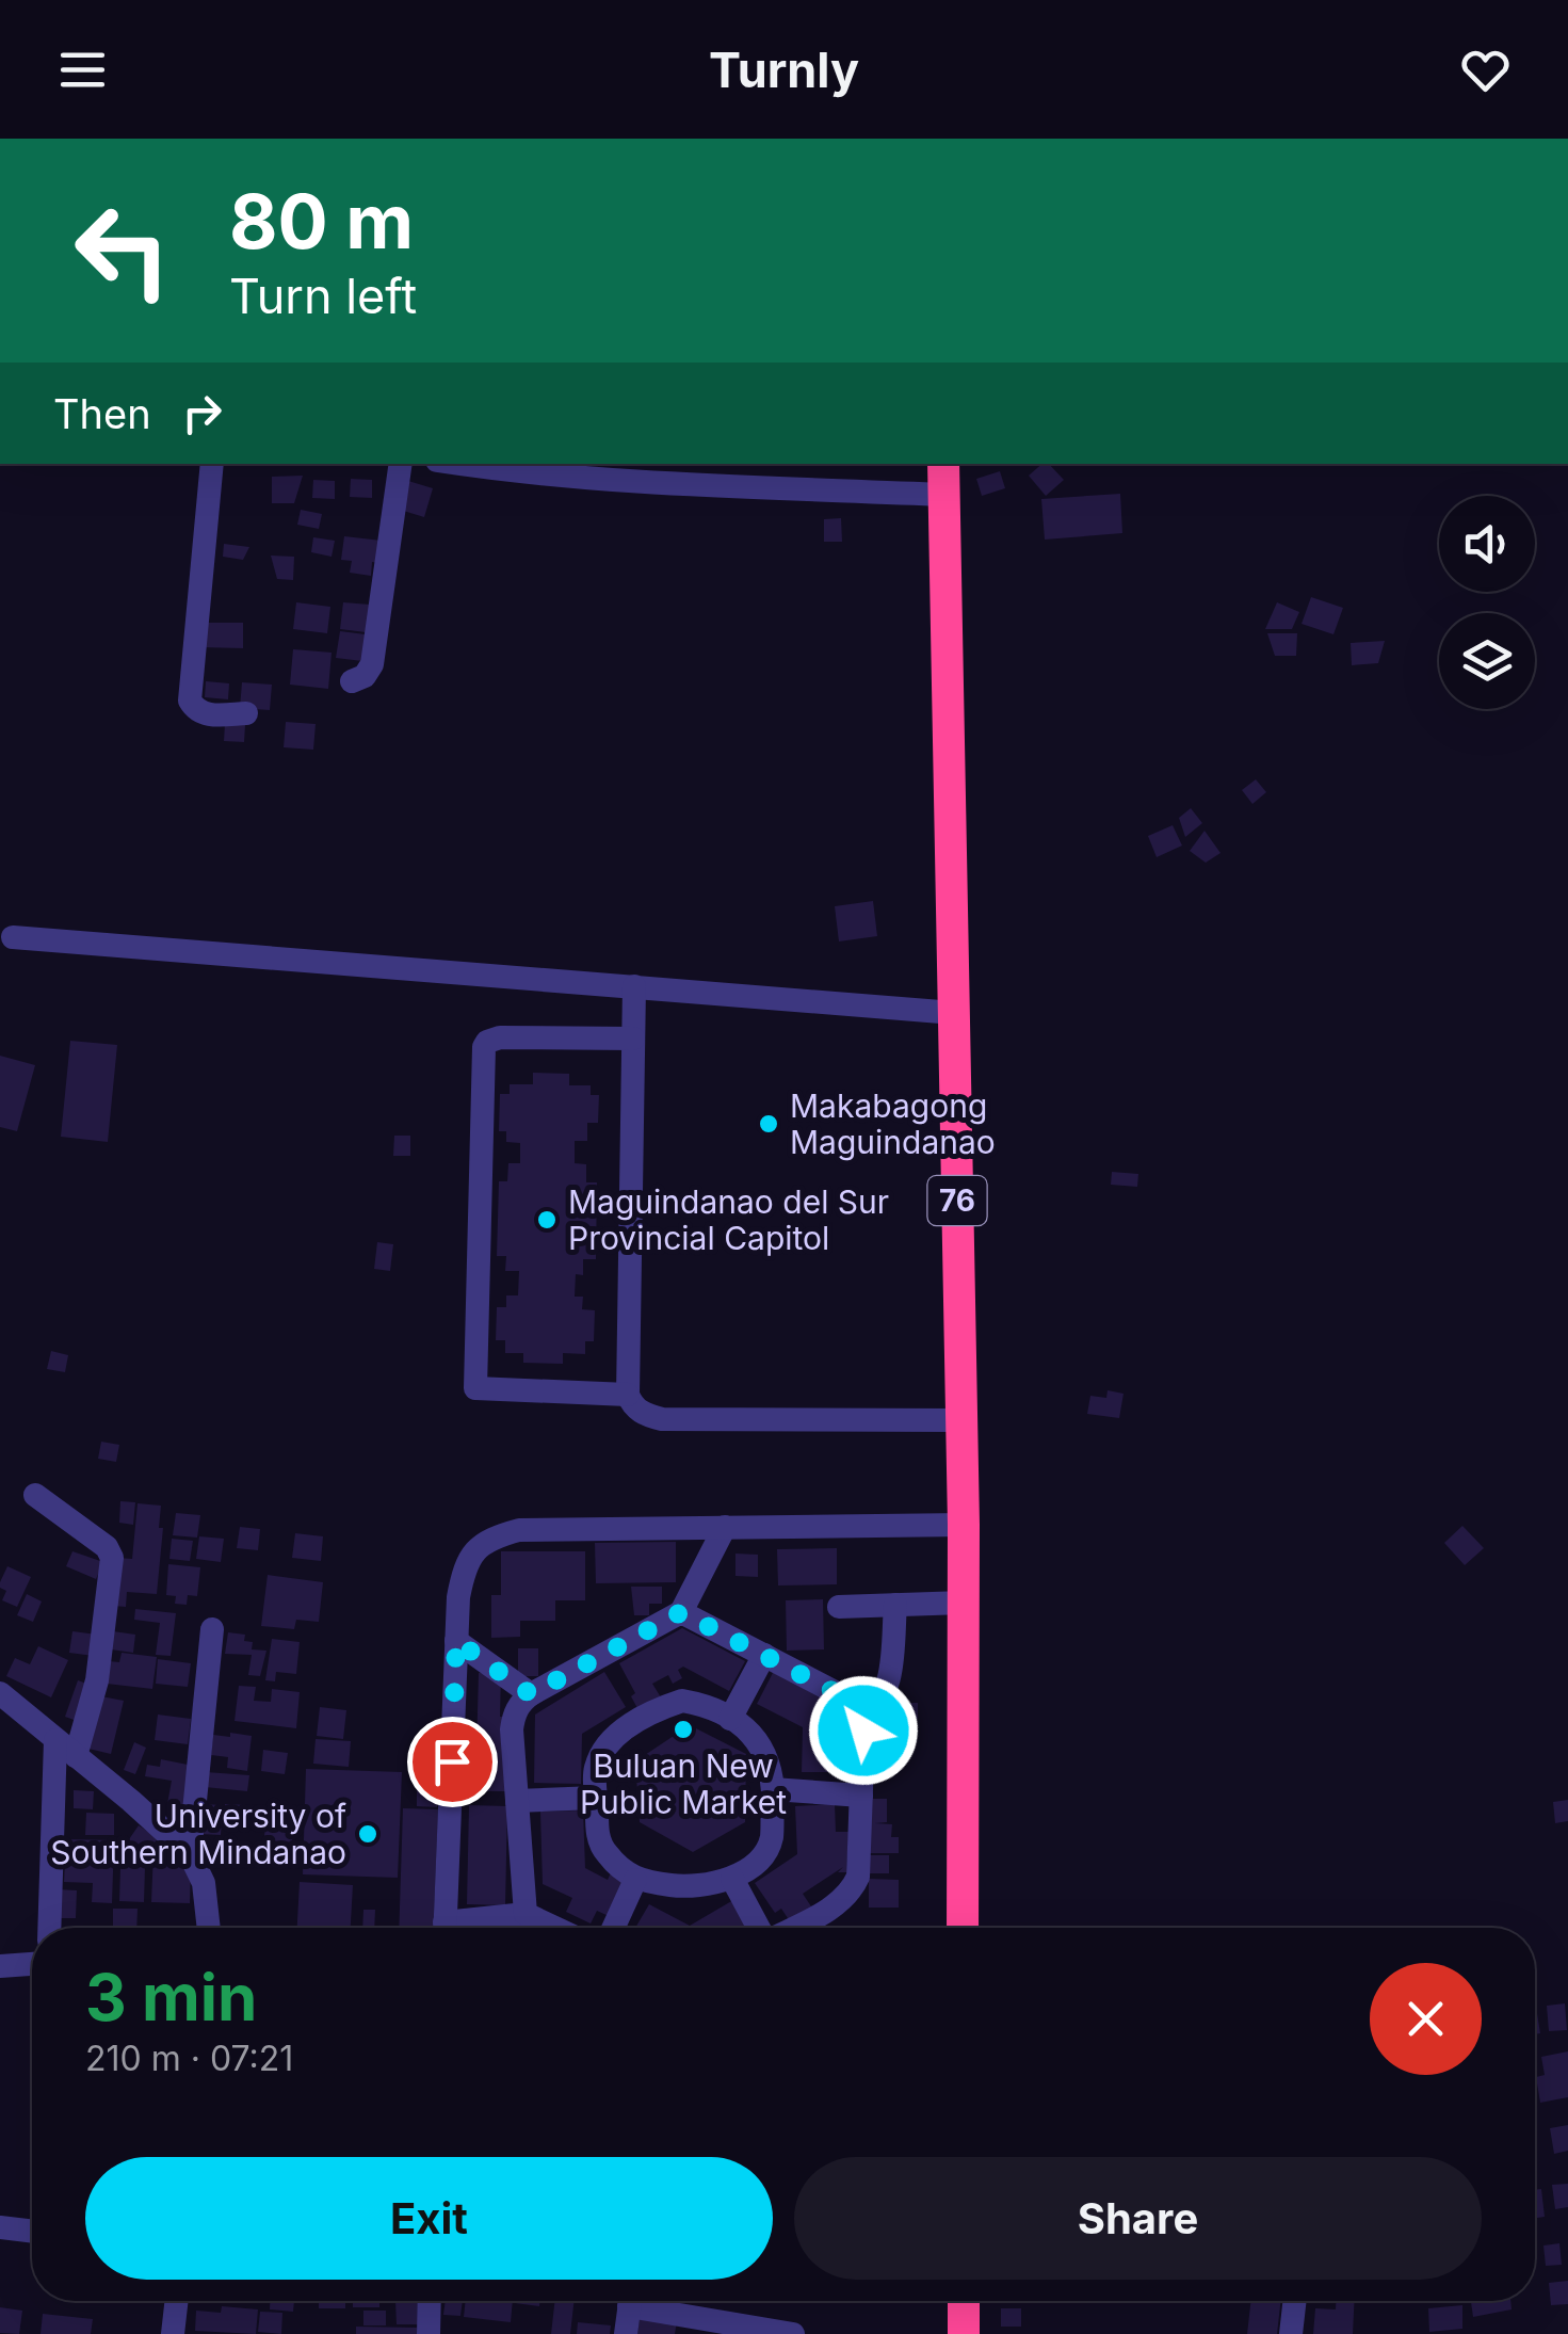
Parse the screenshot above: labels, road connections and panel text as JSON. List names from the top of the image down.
{
  "streets": {
    "highway": ["76"]
  },
  "places": [
    "Makabagong Maguindanao",
    "Maguindanao del Sur Provincial Capitol",
    "Buluan New Public Market",
    "University of Southern Mindanao"
  ],
  "page": {
    "header": "Turnly",
    "turn": ["80 m", "Turn left"],
    "then": "Then",
    "heading": ["3 min", "210 m · 07:21"],
    "buttons": ["Exit", "Share"]
  }
}
